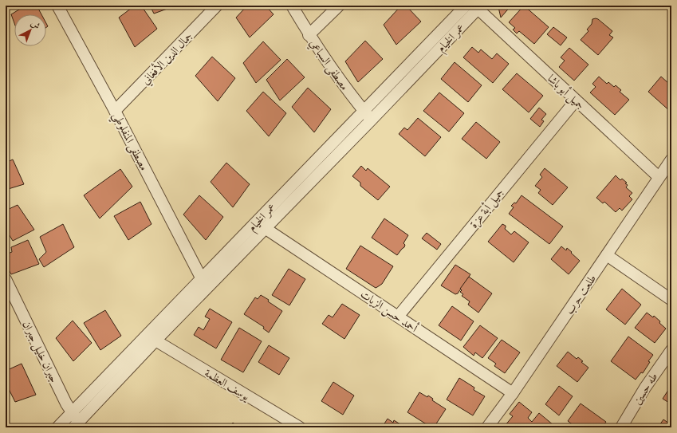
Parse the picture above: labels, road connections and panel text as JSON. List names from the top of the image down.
{
  "streets": {
    "street": [
      "عمر الخيام",
      "جمال الدين الأفغاني",
      "مصطفى السباعي",
      "جميل أبو باشا",
      "مصطفى المنفلوطي",
      "جميل أبة عزة",
      "طلعت حرب",
      "أحمد حسن الزيات",
      "جبران خليل جبران",
      "يوسف العظمة",
      "طه حسين"
    ]
  },
  "crossings": [
    ["عمر الخيام", "مصطفى السباعي"],
    ["عمر الخيام", "جميل أبو باشا"],
    ["عمر الخيام", "مصطفى المنفلوطي"],
    ["عمر الخيام", "أحمد حسن الزيات"],
    ["عمر الخيام", "جبران خليل جبران"],
    ["عمر الخيام", "يوسف العظمة"],
    ["جمال الدين الأفغاني", "مصطفى المنفلوطي"],
    ["جميل أبو باشا", "جميل أبة عزة"],
    ["جميل أبو باشا", "طلعت حرب"],
    ["جميل أبة عزة", "أحمد حسن الزيات"],
    ["طلعت حرب", "أحمد حسن الزيات"]
  ],
  "north": "top right"
}
